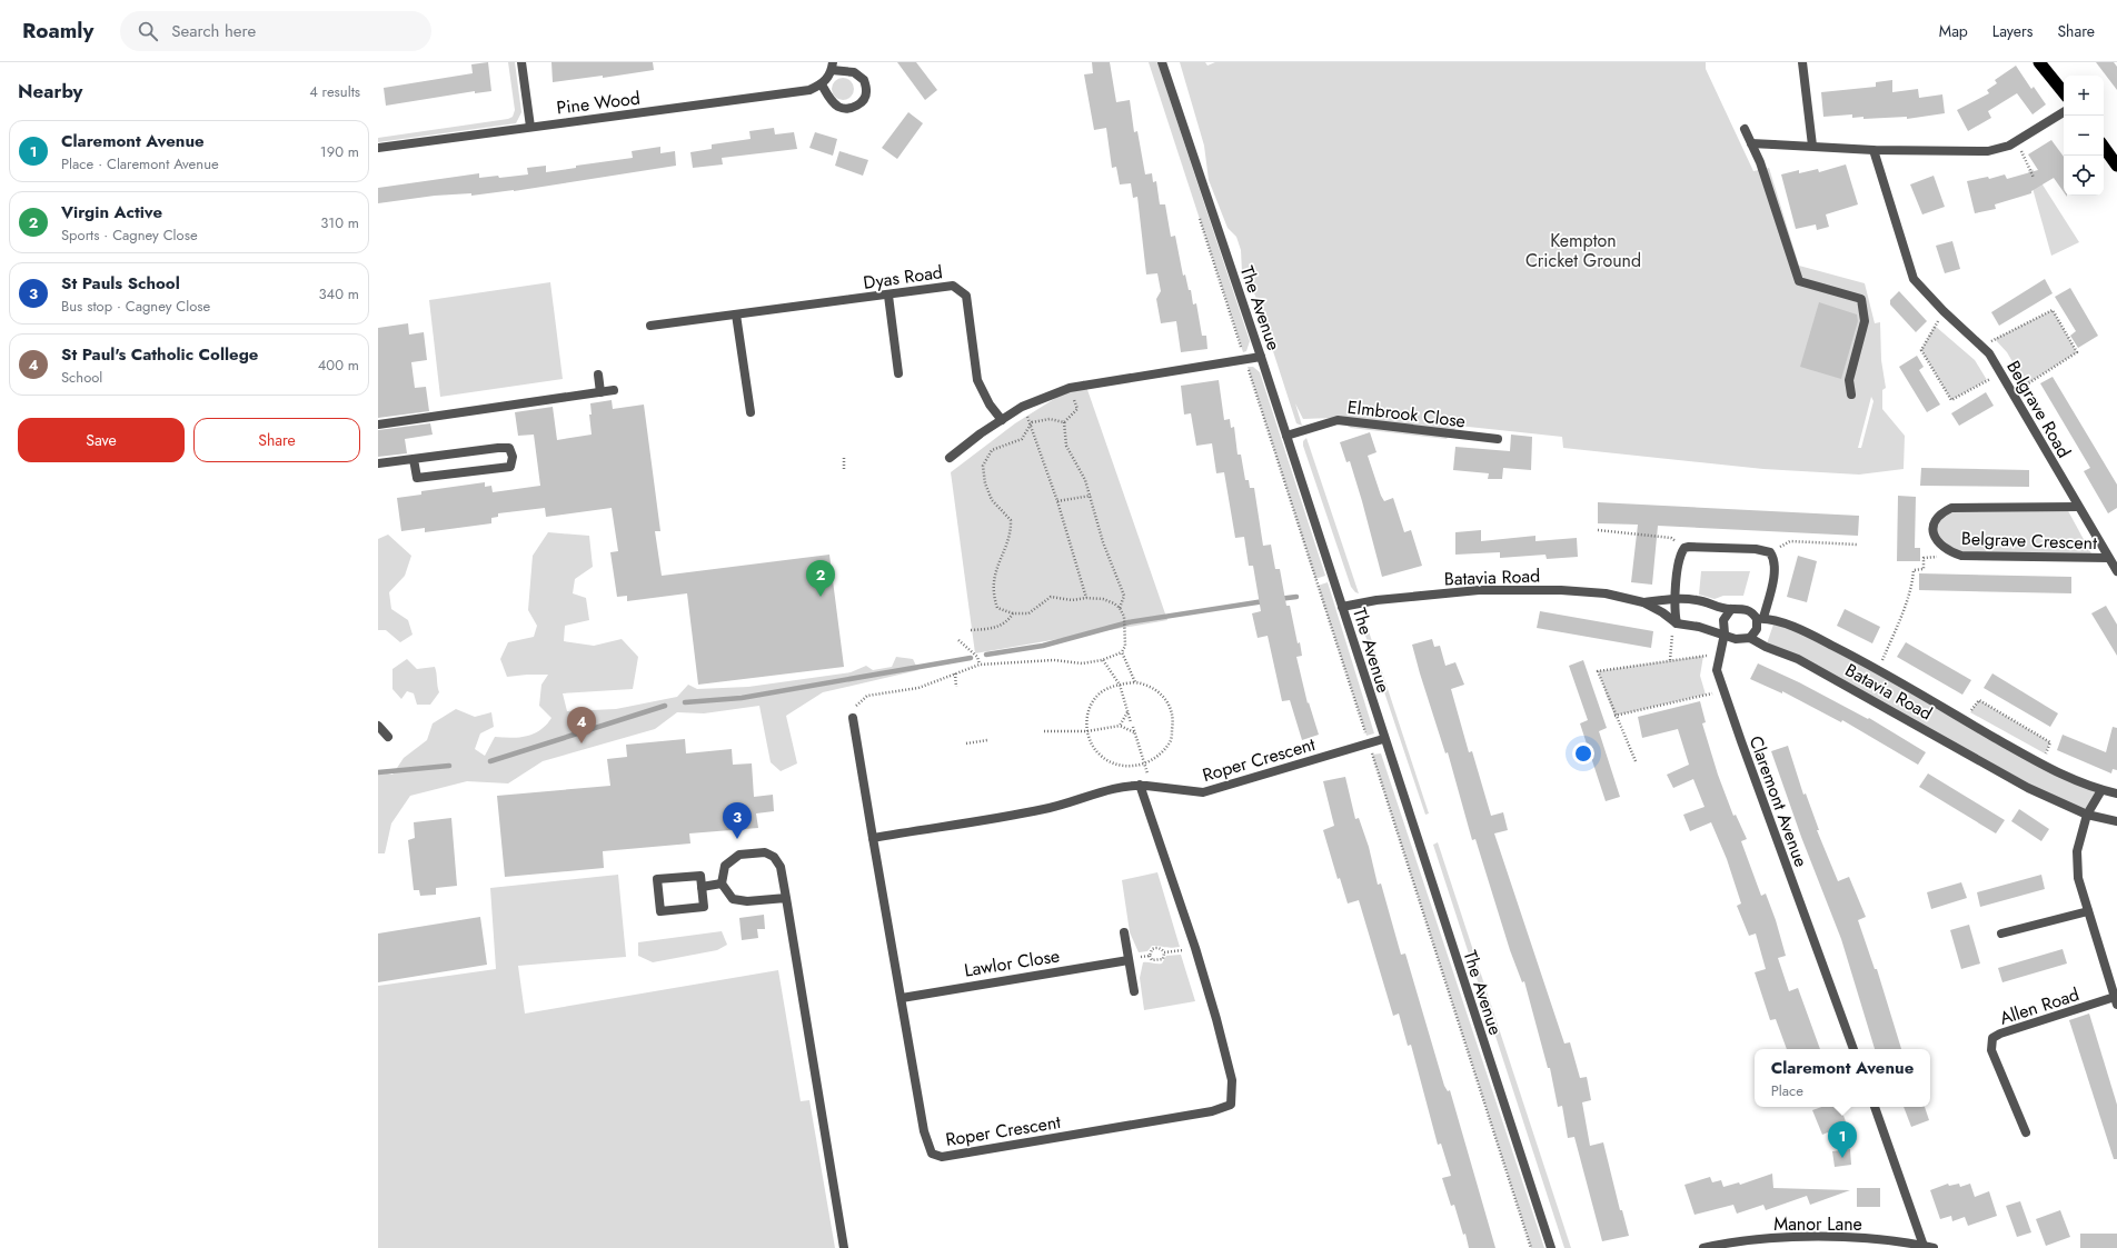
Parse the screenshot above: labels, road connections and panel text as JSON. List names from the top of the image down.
{
  "streets": {
    "street": [
      "Pine Wood",
      "Dyas Road",
      "The Avenue",
      "Belgrave Road",
      "Elmbrook Close",
      "Belgrave Crescent",
      "Batavia Road",
      "Roper Crescent",
      "Claremont Avenue",
      "Lawlor Close",
      "Allen Road",
      "Manor Lane"
    ]
  },
  "crossings": [
    ["The Avenue", "Elmbrook Close"],
    ["The Avenue", "Batavia Road"],
    ["The Avenue", "Roper Crescent"],
    ["Belgrave Road", "Belgrave Crescent"],
    ["Batavia Road", "Claremont Avenue"],
    ["Batavia Road", "Allen Road"],
    ["Roper Crescent", "Lawlor Close"]
  ],
  "parks": ["Kempton Cricket Ground"],
  "page": {
    "header": "Roamly",
    "search": "Search here",
    "nav": ["Map", "Layers", "Share"],
    "heading": ["Nearby", "4 results"],
    "map_buttons": ["+", "−"],
    "list": [
      {
        "mark": "1",
        "name": "Claremont Avenue",
        "note": "Place · Claremont Avenue",
        "value": "190 m"
      },
      {
        "mark": "2",
        "name": "Virgin Active",
        "note": "Sports · Cagney Close",
        "value": "310 m"
      },
      {
        "mark": "3",
        "name": "St Pauls School",
        "note": "Bus stop · Cagney Close",
        "value": "340 m"
      },
      {
        "mark": "4",
        "name": "St Paul's Catholic College",
        "note": "School",
        "value": "400 m"
      }
    ],
    "buttons": ["Save", "Share"],
    "pins": [
      "2",
      "4",
      "3",
      "1"
    ],
    "popup": ["Claremont Avenue", "Place"]
  }
}
